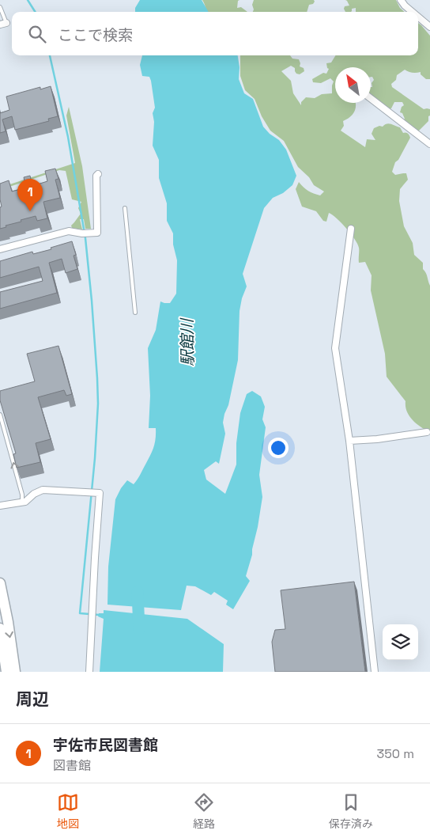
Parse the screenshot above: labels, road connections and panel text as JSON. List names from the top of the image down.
{
  "water": ["駅館川"],
  "north": "top left",
  "page": {
    "search": "ここで検索",
    "pins": "1",
    "heading": "周辺",
    "list": [
      {
        "mark": "1",
        "name": "宇佐市民図書館",
        "note": "図書館",
        "value": "350 m"
      }
    ],
    "nav": ["地図", "経路", "保存済み"]
  }
}
